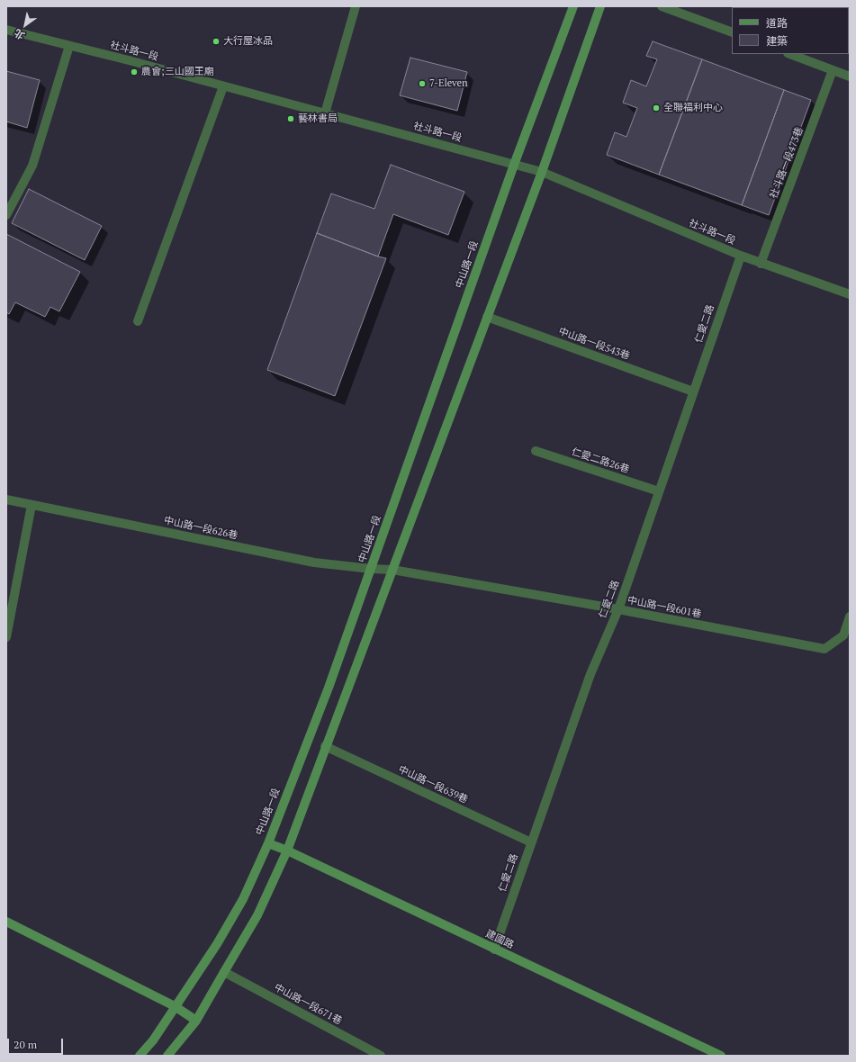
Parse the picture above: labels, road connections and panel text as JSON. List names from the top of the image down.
{
  "streets": {
    "main road": ["中山路一段", "建國路"],
    "street": [
      "社斗路一段",
      "社斗路一段473巷",
      "仁愛二路",
      "中山路一段543巷",
      "仁愛二路26巷",
      "中山路一段626巷",
      "中山路一段601巷",
      "中山路一段639巷",
      "中山路一段671巷"
    ]
  },
  "crossings": [
    ["社斗路一段", "社斗路一段473巷"],
    ["社斗路一段", "中山路一段"],
    ["社斗路一段", "仁愛二路"],
    ["中山路一段", "中山路一段626巷"],
    ["中山路一段", "建國路"],
    ["仁愛二路", "中山路一段543巷"],
    ["仁愛二路", "仁愛二路26巷"],
    ["仁愛二路", "中山路一段601巷"],
    ["仁愛二路", "中山路一段639巷"],
    ["仁愛二路", "建國路"],
    ["中山路一段626巷", "中山路一段601巷"]
  ],
  "places": [
    "大行屋冰品",
    "農會;三山國王廟",
    "7-Eleven",
    "全聯福利中心",
    "藝林書局"
  ],
  "legend": ["道路", "建築"],
  "scale_bar": "20 m",
  "north": "bottom left"
}
